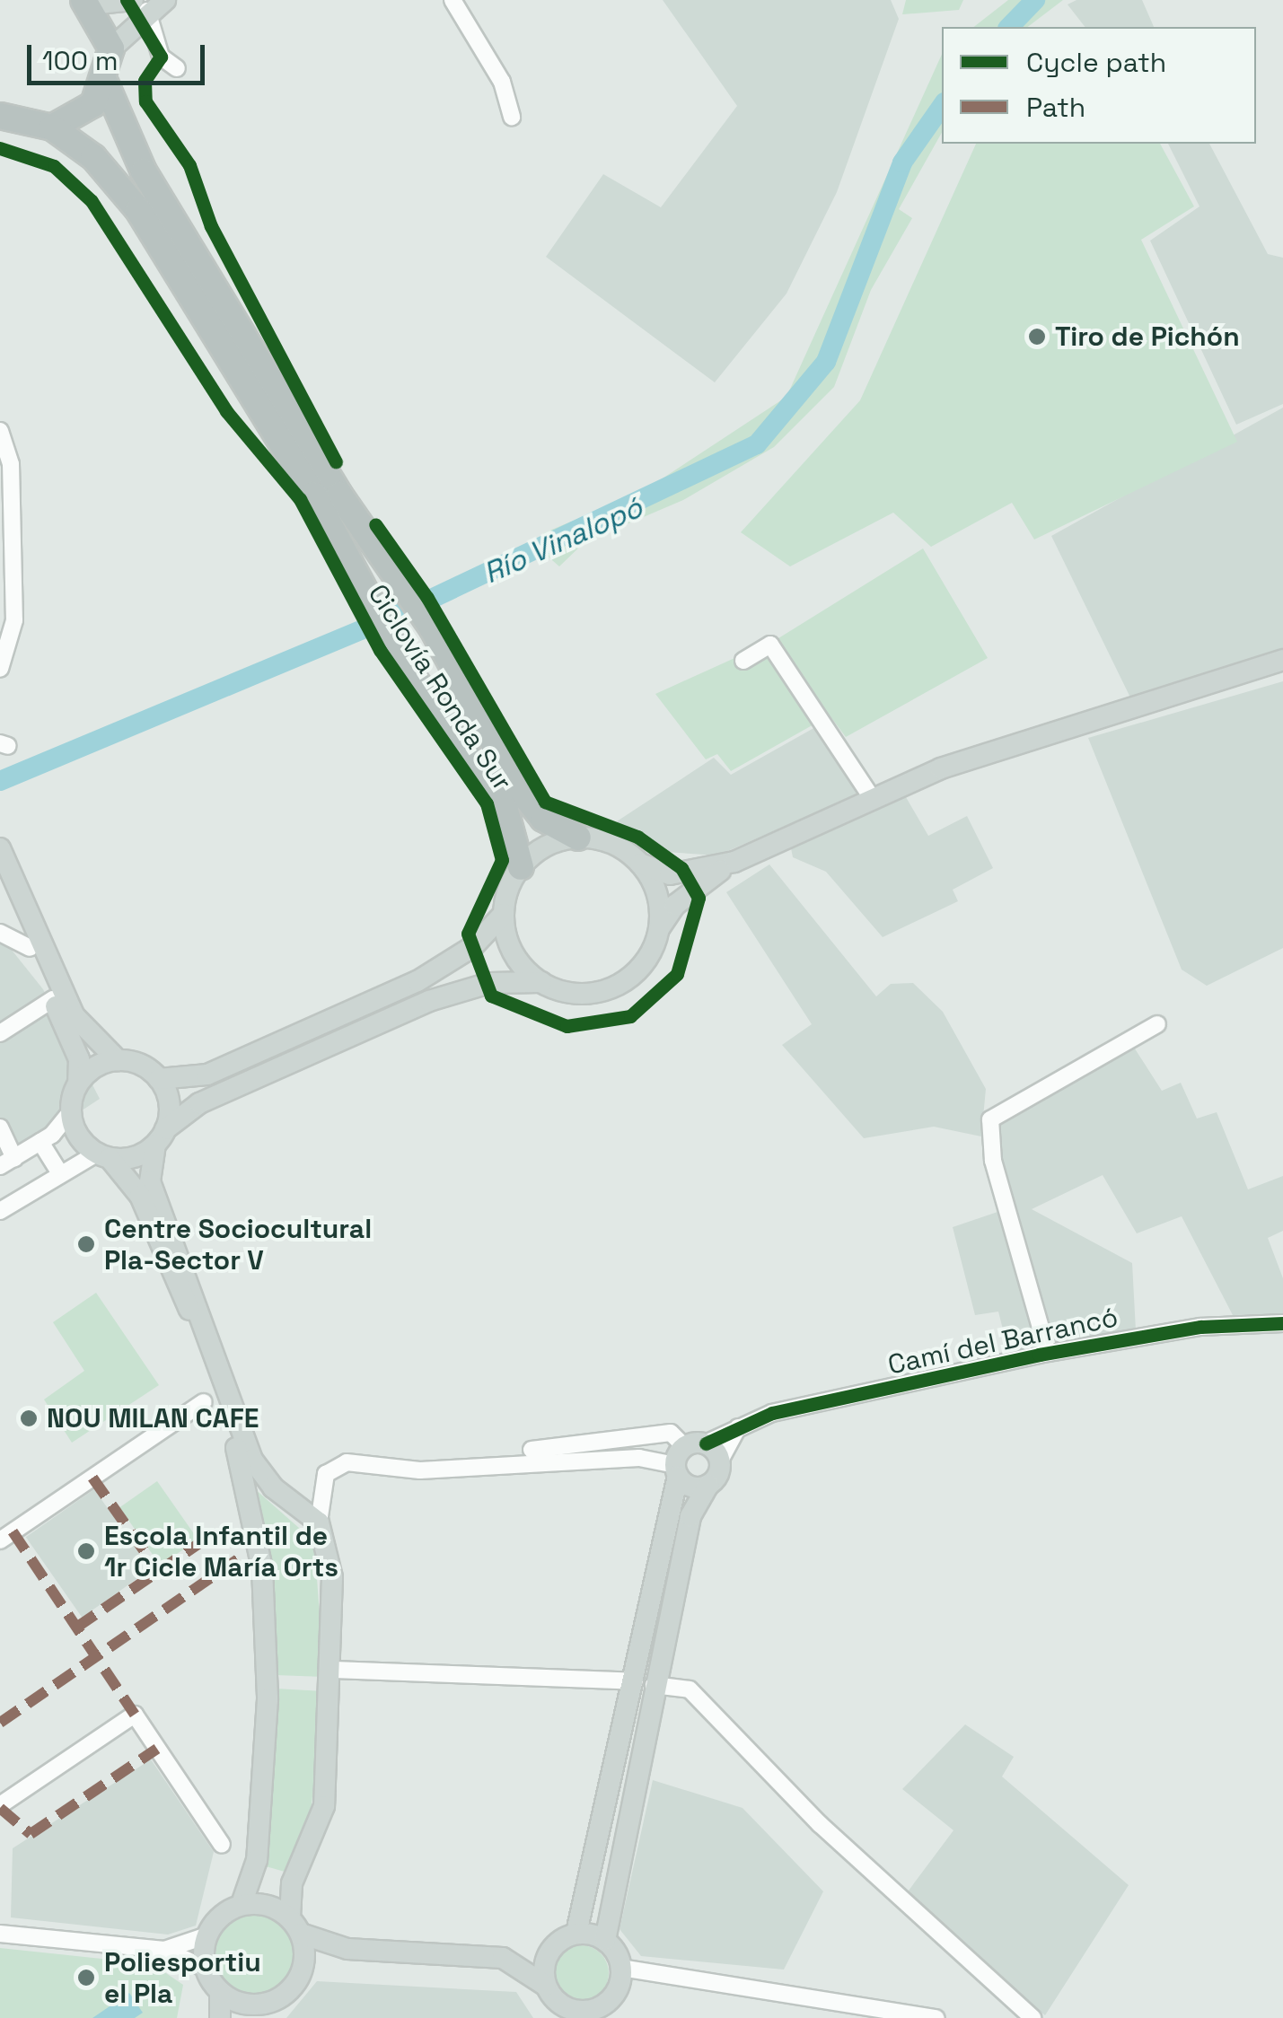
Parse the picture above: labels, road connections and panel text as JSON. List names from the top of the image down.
{
  "streets": {
    "street": ["Camí del Barrancó"],
    "cycle path": ["Ciclovía Ronda Sur"]
  },
  "water": ["Río Vinalopó"],
  "places": [
    "Tiro de Pichón",
    "Centre Sociocultural Pla-Sector V",
    "NOU MILAN CAFE",
    "Escola Infantil de 1r Cicle María Orts",
    "Poliesportiu el Pla"
  ],
  "legend": ["Cycle path", "Path"],
  "scale_bar": "100 m"
}
